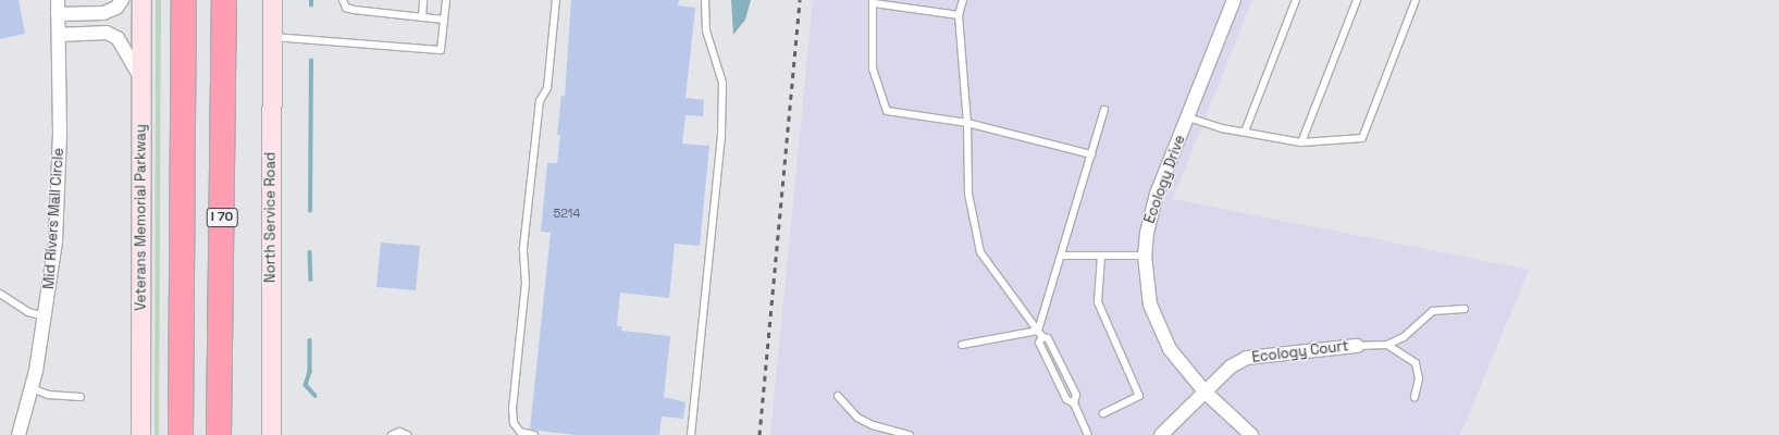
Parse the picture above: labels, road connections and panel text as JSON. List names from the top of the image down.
{
  "streets": {
    "highway": ["I 70"],
    "street": [
      "Ecology Drive",
      "Veterans Memorial Parkway",
      "North Service Road",
      "Mid Rivers Mall Circle",
      "Ecology Court"
    ]
  },
  "crossings": [
    ["Ecology Drive", "Ecology Court"]
  ],
  "house_numbers": ["5214"]
}
